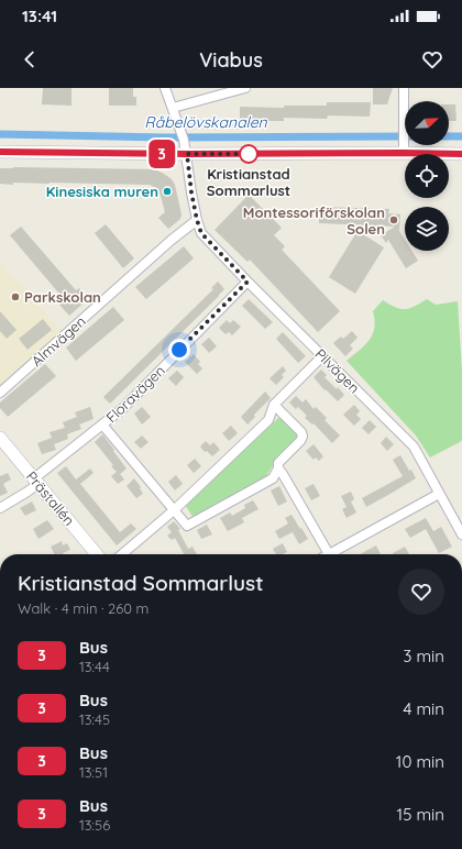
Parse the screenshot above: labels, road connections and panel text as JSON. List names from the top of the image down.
{
  "streets": {
    "street": [
      "Almvägen",
      "Pilvägen",
      "Floravägen",
      "Prästallén"
    ]
  },
  "crossings": [
    ["Almvägen", "Pilvägen"],
    ["Pilvägen", "Floravägen"],
    ["Floravägen", "Prästallén"]
  ],
  "water": ["Råbelövskanalen"],
  "places": [
    "Kristianstad Sommarlust",
    "Kinesiska muren",
    "Montessoriförskolan Solen",
    "Parkskolan"
  ],
  "lines": ["bus line 3"],
  "north": "top right",
  "page": {
    "status": "13:41",
    "header": "Viabus",
    "on_map": "3",
    "heading": ["Kristianstad Sommarlust", "Walk · 4 min · 260 m"],
    "list": [
      {
        "mark": "3",
        "name": "Bus",
        "note": "13:44",
        "value": "3 min"
      },
      {
        "mark": "3",
        "name": "Bus",
        "note": "13:45",
        "value": "4 min"
      },
      {
        "mark": "3",
        "name": "Bus",
        "note": "13:51",
        "value": "10 min"
      },
      {
        "mark": "3",
        "name": "Bus",
        "note": "13:56",
        "value": "15 min"
      }
    ]
  }
}
